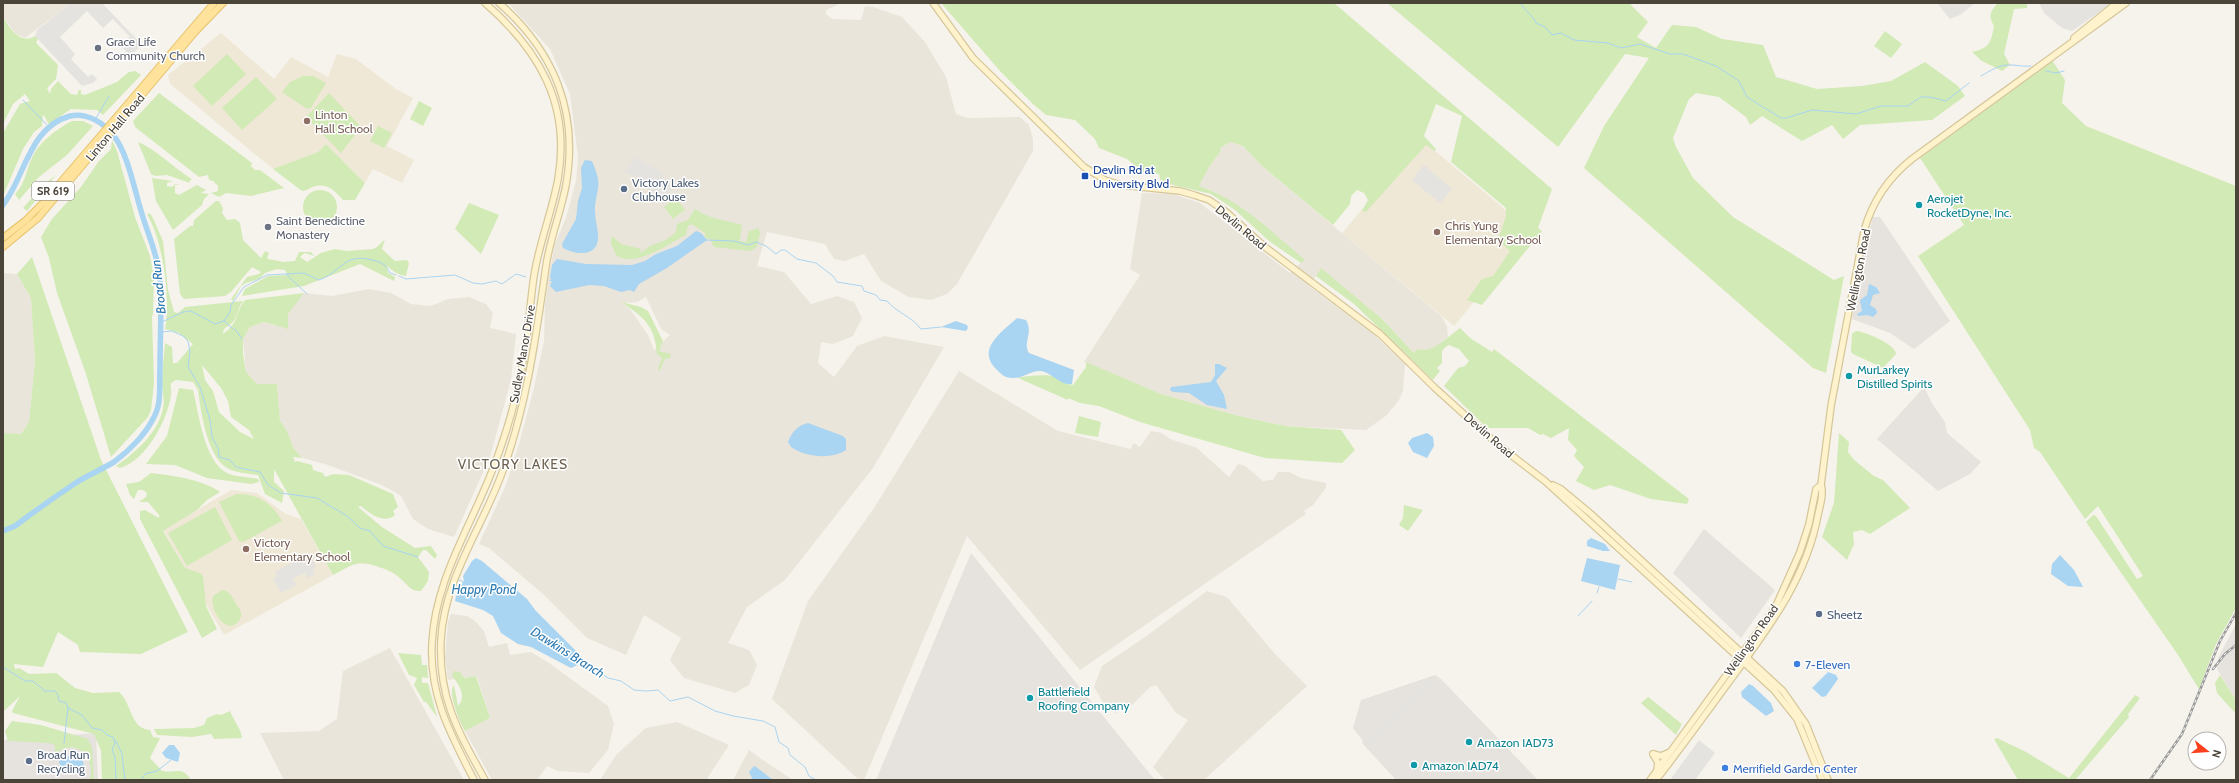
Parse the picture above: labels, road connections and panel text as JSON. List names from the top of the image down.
{
  "streets": {
    "main road": [
      "Linton Hall Road",
      "SR 619",
      "Devlin Road",
      "Wellington Road",
      "Sudley Manor Drive"
    ]
  },
  "crossings": [
    ["Devlin Road", "Wellington Road"]
  ],
  "districts": ["VICTORY LAKES"],
  "water": ["Broad Run", "Happy Pond", "Dawkins Branch"],
  "places": {
    "other": [
      "Grace Life Community Church",
      "Linton Hall School",
      "Victory Lakes Clubhouse",
      "Aerojet RocketDyne, Inc.",
      "Saint Benedictine Monastery",
      "Chris Yung Elementary School",
      "MurLarkey Distilled Spirits",
      "Victory Elementary School",
      "Sheetz",
      "7-Eleven",
      "Battlefield Roofing Company",
      "Amazon IAD73",
      "Broad Run Recycling",
      "Amazon IAD74",
      "Merrifield Garden Center"
    ],
    "transit": ["Devlin Rd at University Blvd"]
  },
  "north": "right"
}
